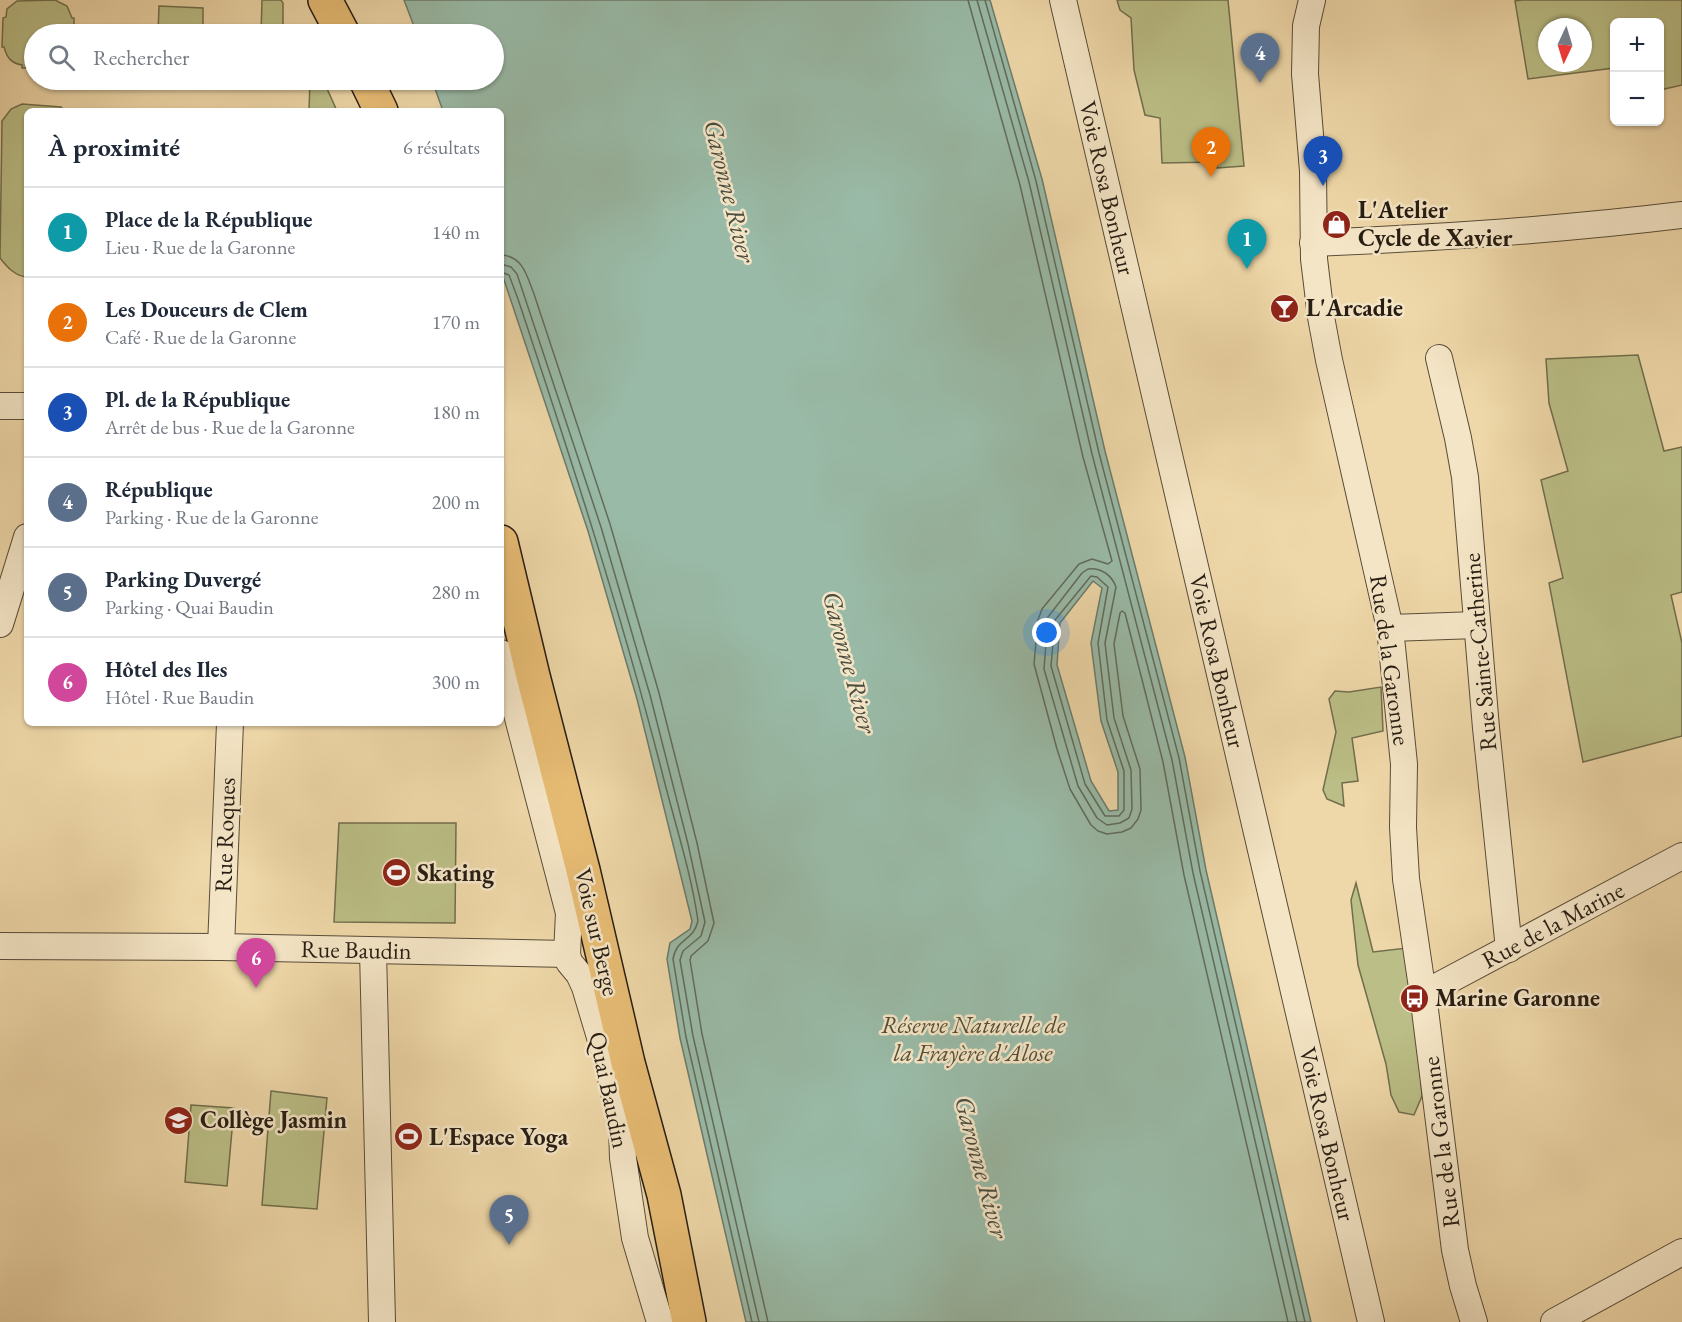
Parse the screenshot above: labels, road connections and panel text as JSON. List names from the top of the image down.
{
  "streets": {
    "main road": ["Voie sur Berge"],
    "street": [
      "Voie Rosa Bonheur",
      "Rue Sainte-Catherine",
      "Rue de la Garonne",
      "Rue Roques",
      "Rue de la Marine",
      "Rue Baudin",
      "Quai Baudin"
    ]
  },
  "crossings": [
    ["Rue Sainte-Catherine", "Rue de la Marine"],
    ["Rue de la Garonne", "Rue de la Marine"],
    ["Rue Roques", "Rue Baudin"],
    ["Rue Baudin", "Quai Baudin"]
  ],
  "water": ["Garonne River"],
  "parks": ["Réserve Naturelle de la Frayère d'Alose"],
  "places": {
    "shop": ["L'Atelier Cycle de Xavier"],
    "bar": ["L'Arcadie"],
    "sports": ["Skating", "L'Espace Yoga"],
    "bus stop": ["Marine Garonne"],
    "school or university": ["Collège Jasmin"]
  },
  "north": "bottom",
  "page": {
    "map_buttons": ["+", "−"],
    "search": "Rechercher",
    "pins": [
      "4",
      "2",
      "3",
      "1",
      "6",
      "5"
    ],
    "heading": ["À proximité", "6 résultats"],
    "list": [
      {
        "mark": "1",
        "name": "Place de la République",
        "note": "Lieu · Rue de la Garonne",
        "value": "140 m"
      },
      {
        "mark": "2",
        "name": "Les Douceurs de Clem",
        "note": "Café · Rue de la Garonne",
        "value": "170 m"
      },
      {
        "mark": "3",
        "name": "Pl. de la République",
        "note": "Arrêt de bus · Rue de la Garonne",
        "value": "180 m"
      },
      {
        "mark": "4",
        "name": "République",
        "note": "Parking · Rue de la Garonne",
        "value": "200 m"
      },
      {
        "mark": "5",
        "name": "Parking Duvergé",
        "note": "Parking · Quai Baudin",
        "value": "280 m"
      },
      {
        "mark": "6",
        "name": "Hôtel des Iles",
        "note": "Hôtel · Rue Baudin",
        "value": "300 m"
      }
    ]
  }
}
